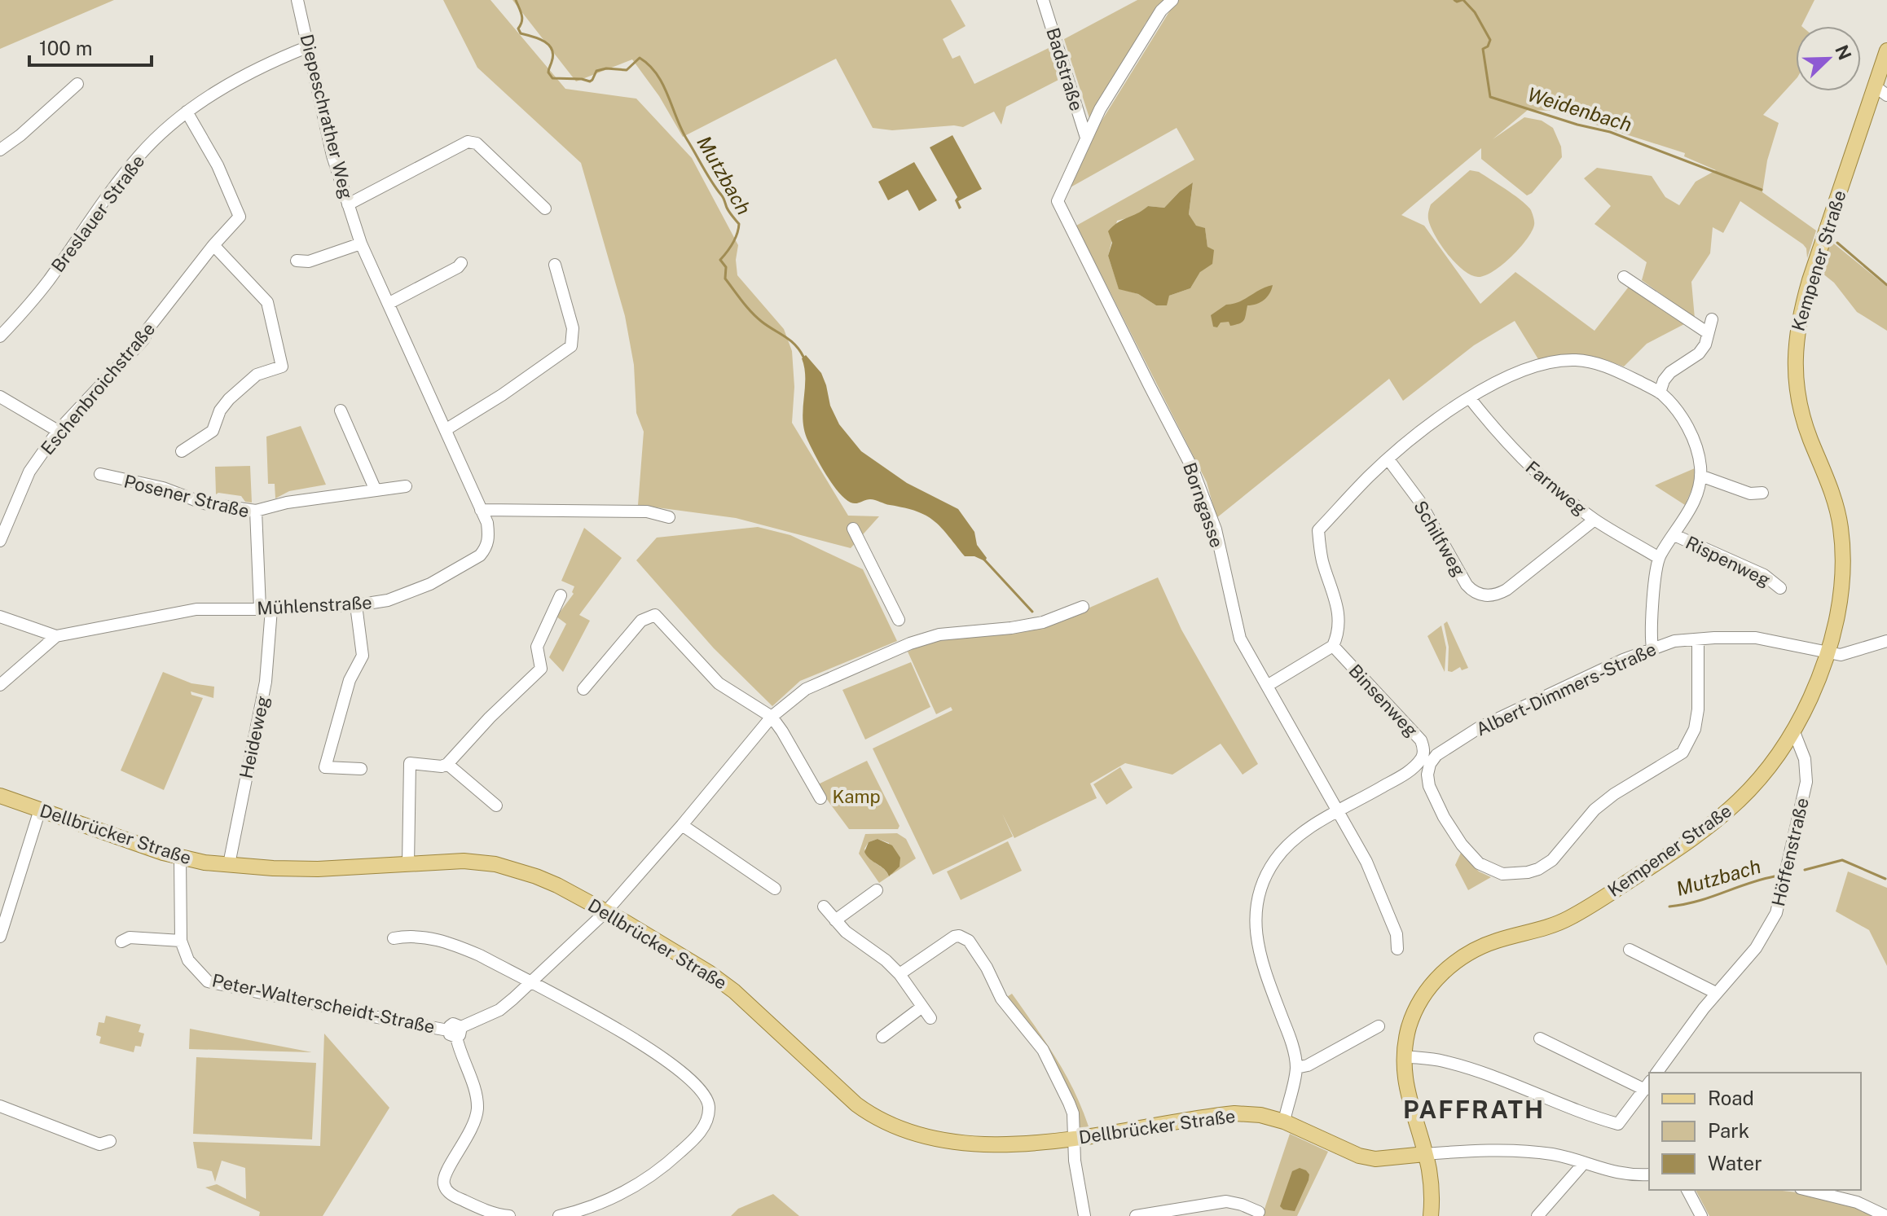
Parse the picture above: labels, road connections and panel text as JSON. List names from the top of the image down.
{
  "streets": {
    "main road": ["Kempener Straße", "Dellbrücker Straße"],
    "street": [
      "Badstraße",
      "Diepeschrather Weg",
      "Breslauer Straße",
      "Eschenbroichstraße",
      "Farnweg",
      "Posener Straße",
      "Borngasse",
      "Schilfweg",
      "Rispenweg",
      "Mühlenstraße",
      "Albert-Dimmers-Straße",
      "Binsenweg",
      "Heideweg",
      "Höffenstraße",
      "Peter-Walterscheidt-Straße"
    ]
  },
  "crossings": [
    ["Badstraße", "Borngasse"],
    ["Diepeschrather Weg", "Breslauer Straße"],
    ["Diepeschrather Weg", "Mühlenstraße"],
    ["Breslauer Straße", "Eschenbroichstraße"],
    ["Kempener Straße", "Albert-Dimmers-Straße"],
    ["Kempener Straße", "Dellbrücker Straße"],
    ["Kempener Straße", "Höffenstraße"],
    ["Farnweg", "Schilfweg"],
    ["Posener Straße", "Mühlenstraße"],
    ["Posener Straße", "Heideweg"],
    ["Borngasse", "Albert-Dimmers-Straße"],
    ["Mühlenstraße", "Heideweg"],
    ["Albert-Dimmers-Straße", "Binsenweg"],
    ["Heideweg", "Dellbrücker Straße"],
    ["Dellbrücker Straße", "Peter-Walterscheidt-Straße"]
  ],
  "districts": ["PAFFRATH"],
  "water": ["Weidenbach", "Mutzbach"],
  "parks": ["Kamp"],
  "legend": ["Road", "Park", "Water"],
  "scale_bar": "100 m",
  "north": "top right"
}
